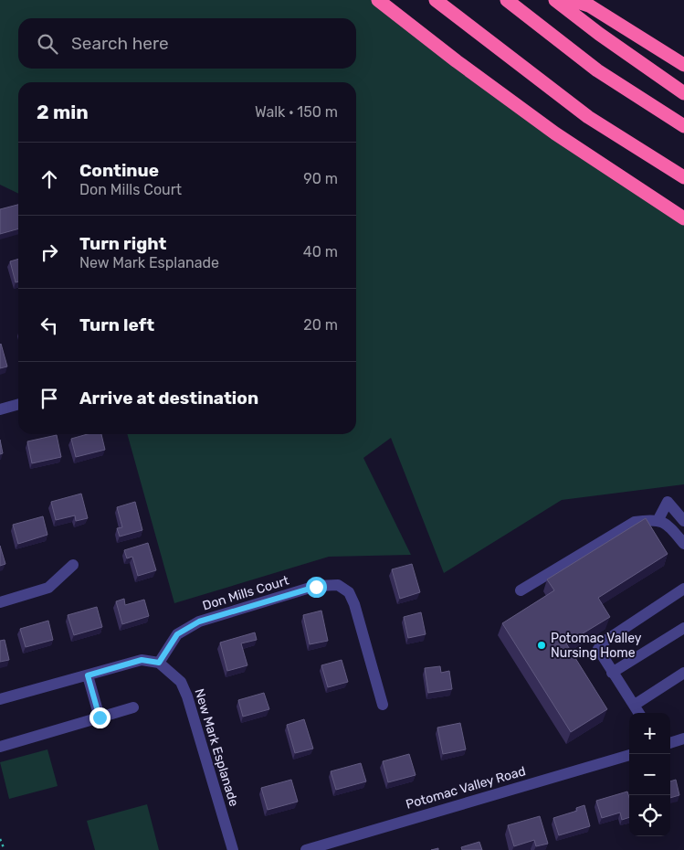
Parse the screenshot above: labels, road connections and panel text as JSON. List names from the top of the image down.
{
  "streets": {
    "street": ["Don Mills Court", "New Mark Esplanade", "Potomac Valley Road"]
  },
  "crossings": [
    ["Don Mills Court", "New Mark Esplanade"]
  ],
  "places": ["Potomac Valley Nursing Home"],
  "page": {
    "search": "Search here",
    "heading": ["2 min", "Walk · 150 m"],
    "list": [
      ["Continue", "Don Mills Court", "90 m"],
      ["Turn right", "New Mark Esplanade", "40 m"],
      ["Turn left", "20 m"],
      "Arrive at destination"
    ],
    "map_buttons": ["+", "−"]
  }
}
